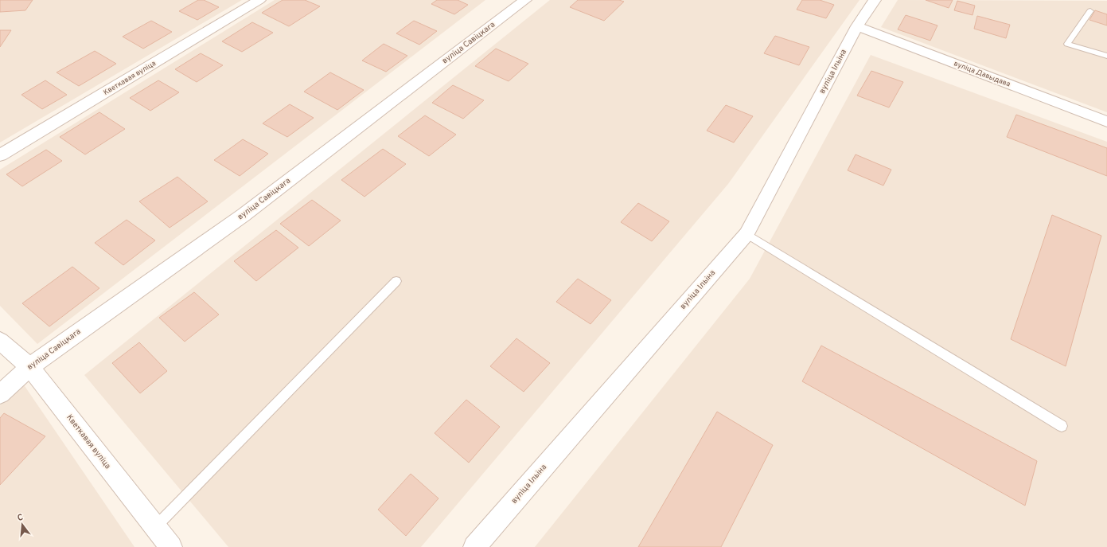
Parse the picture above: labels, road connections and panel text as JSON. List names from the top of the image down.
{
  "streets": {
    "street": [
      "вуліца Савіцкага",
      "вуліца Ільіна",
      "вуліца Давыдава",
      "Кветкавая вуліца"
    ]
  },
  "crossings": [
    ["вуліца Савіцкага", "Кветкавая вуліца"],
    ["вуліца Ільіна", "вуліца Давыдава"]
  ],
  "north": "top"
}
